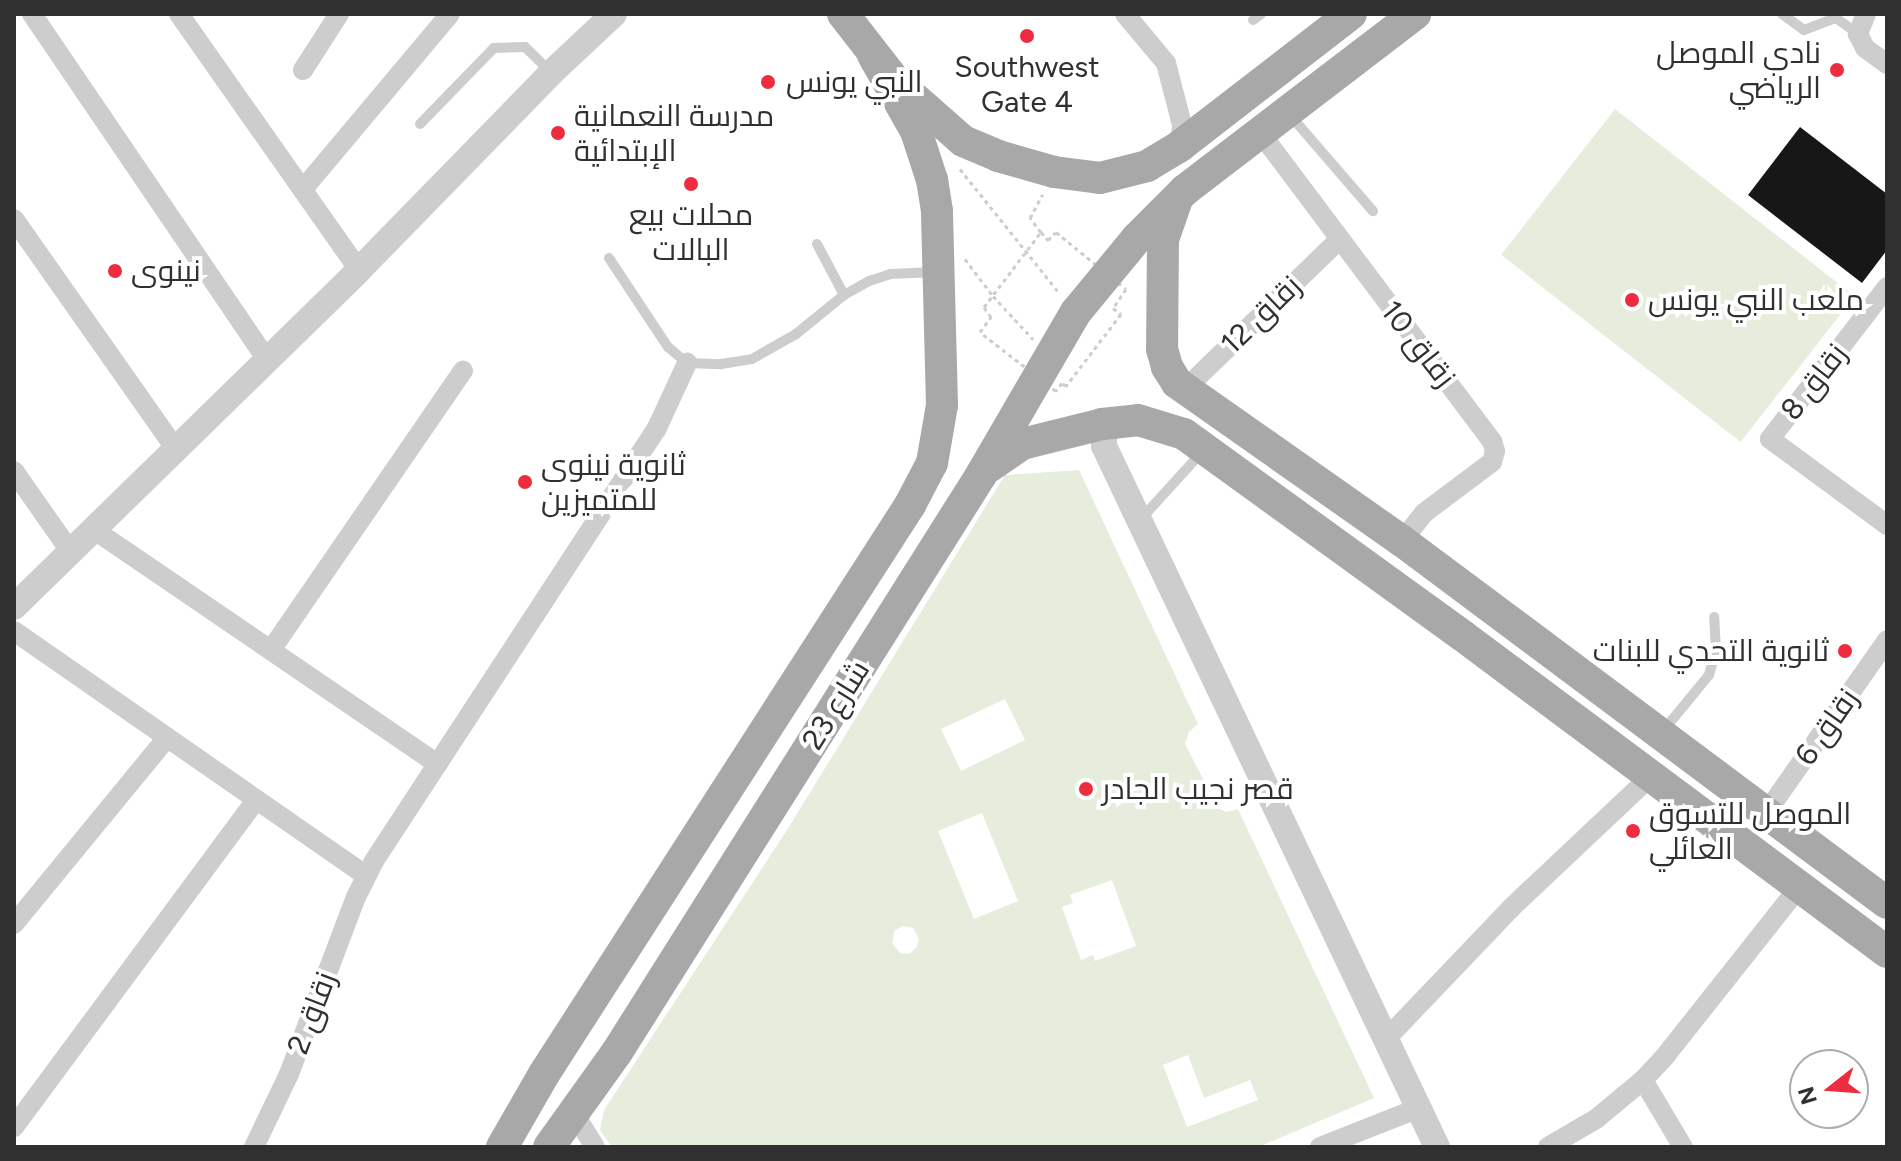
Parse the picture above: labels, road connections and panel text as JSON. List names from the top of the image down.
{
  "streets": {
    "main road": ["شارع 23"],
    "street": [
      "زقاق 12",
      "زقاق 10",
      "زقاق 8",
      "زقاق 6",
      "زقاق 2"
    ]
  },
  "crossings": [
    ["زقاق 12", "زقاق 10"],
    ["زقاق 10", "شارع 23"]
  ],
  "places": [
    "Southwest Gate 4",
    "نادي الموصل الرياضي",
    "النبي يونس",
    "مدرسة النعمانية الإبتدائية",
    "محلات بيع البالات",
    "نينوى",
    "ملعب النبي يونس",
    "ثانوية نينوى للمتميزين",
    "ثانوية التحدي للبنات",
    "قصر نجيب الجادر",
    "الموصل للتسوق العائلي"
  ],
  "north": "left"
}
